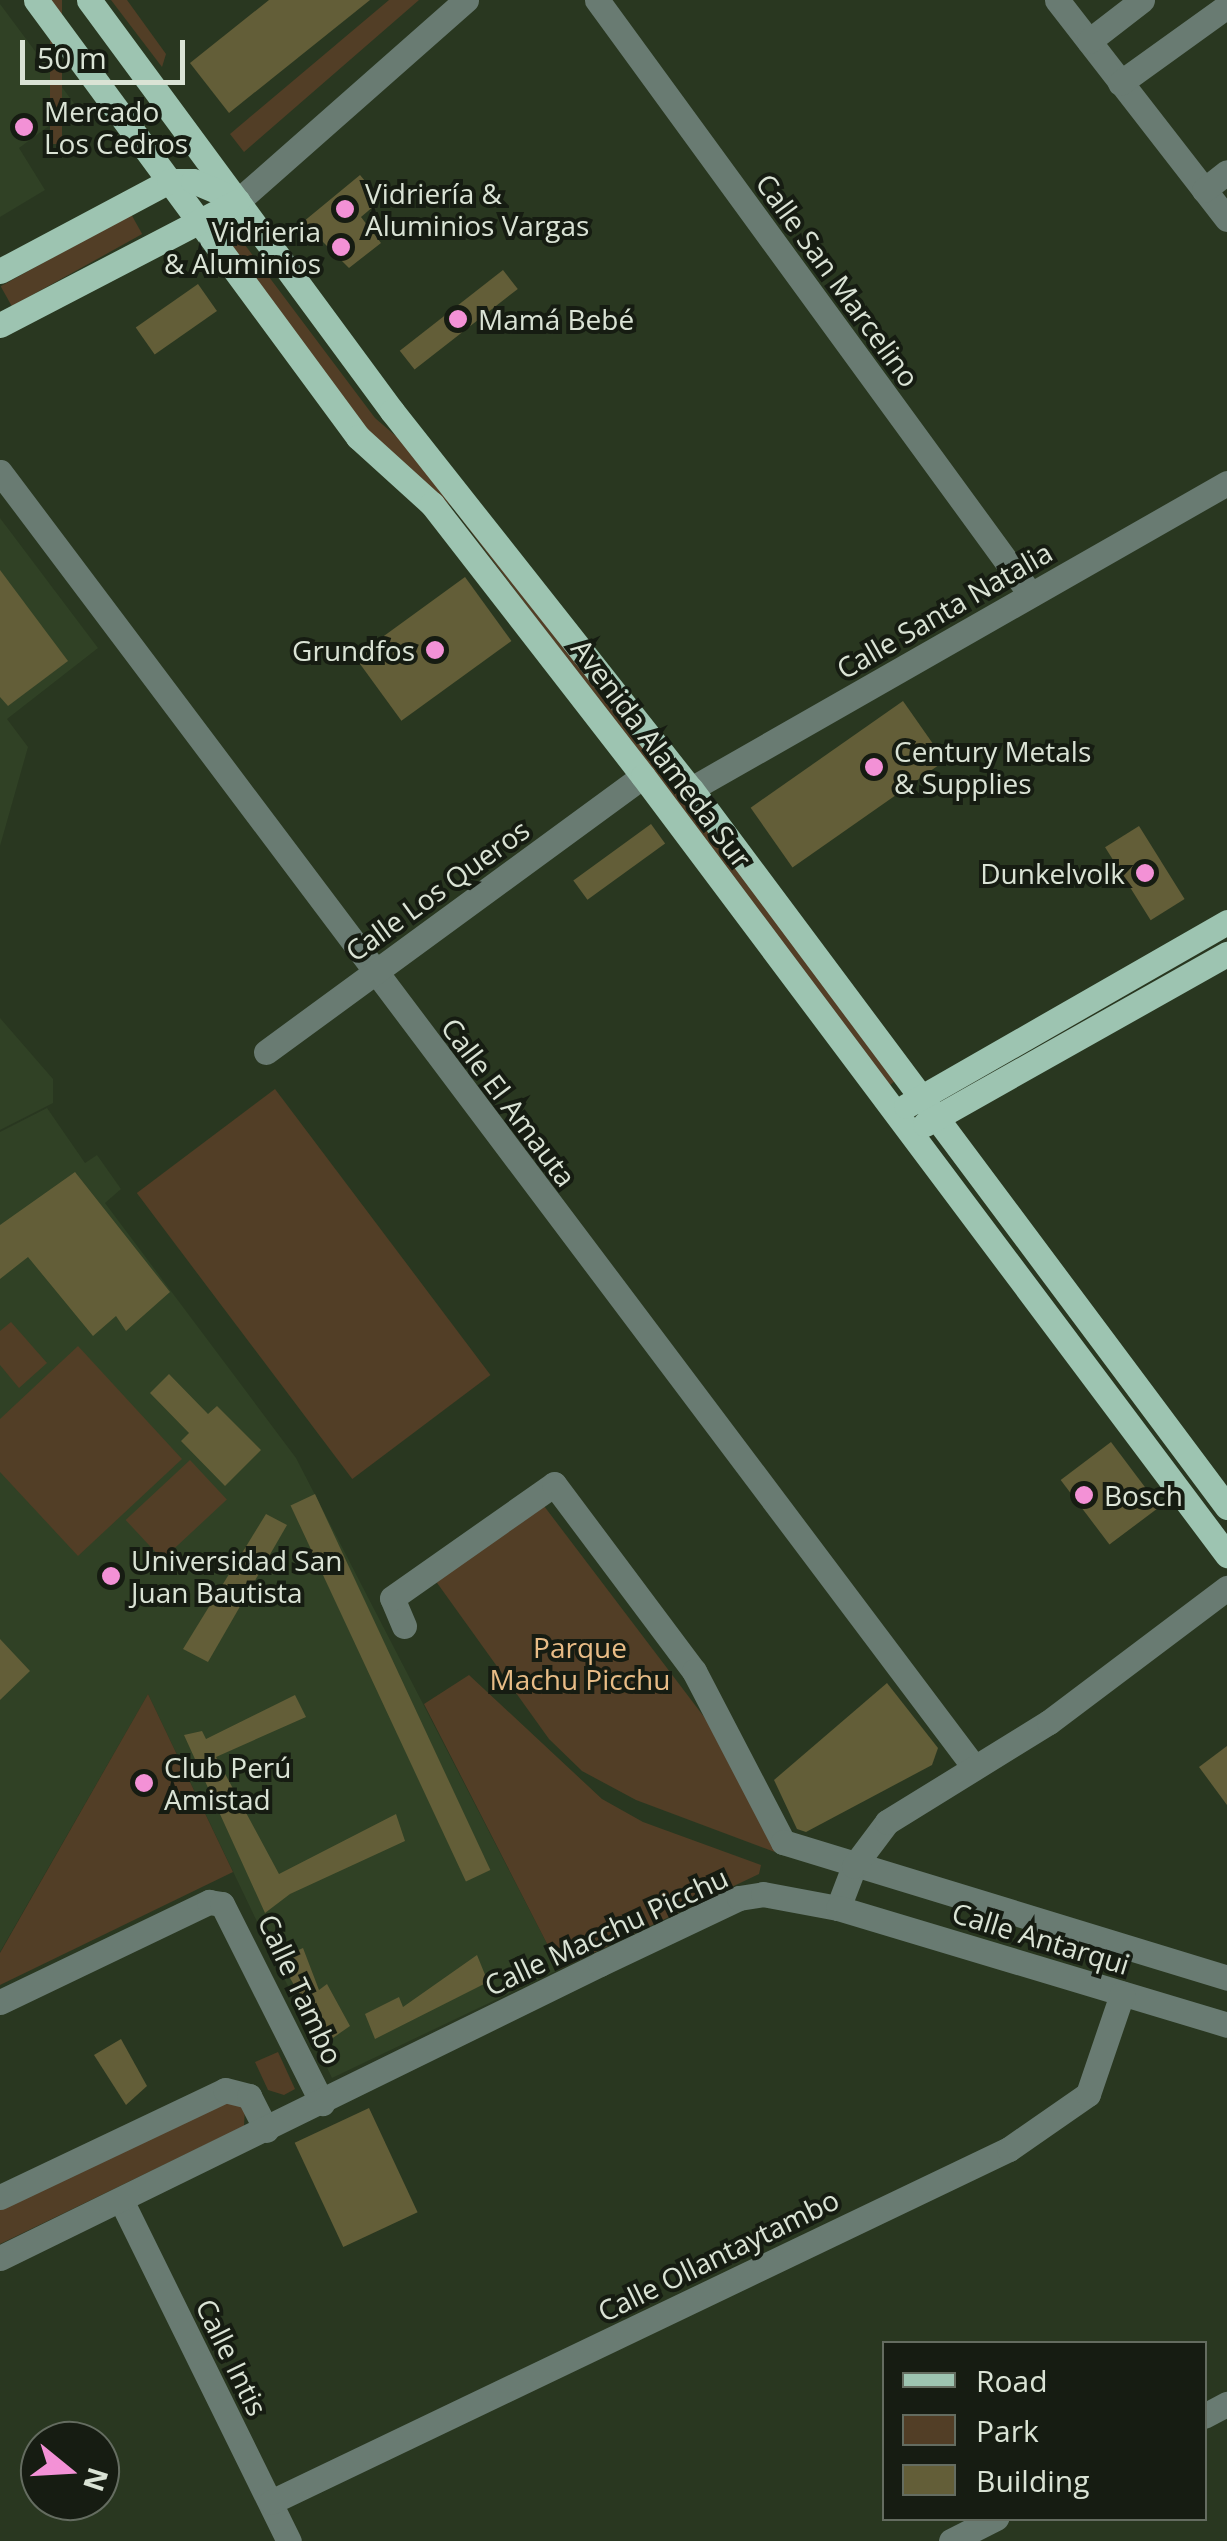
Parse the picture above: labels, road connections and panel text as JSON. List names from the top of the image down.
{
  "streets": {
    "main road": ["Avenida Alameda Sur"],
    "street": [
      "Calle San Marcelino",
      "Calle Santa Natalia",
      "Calle Los Queros",
      "Calle El Amauta",
      "Calle Macchu Picchu",
      "Calle Antarqui",
      "Calle Tambo",
      "Calle Ollantaytambo",
      "Calle Intis"
    ]
  },
  "crossings": [
    ["Calle San Marcelino", "Calle Santa Natalia"],
    ["Calle Santa Natalia", "Avenida Alameda Sur"],
    ["Avenida Alameda Sur", "Calle Los Queros"],
    ["Calle Los Queros", "Calle El Amauta"],
    ["Calle Macchu Picchu", "Calle Antarqui"],
    ["Calle Macchu Picchu", "Calle Tambo"],
    ["Calle Macchu Picchu", "Calle Intis"],
    ["Calle Antarqui", "Calle Ollantaytambo"],
    ["Calle Ollantaytambo", "Calle Intis"]
  ],
  "parks": ["Parque Machu Picchu"],
  "places": [
    "Mercado Los Cedros",
    "Vidriería & Aluminios Vargas",
    "Vidrieria & Aluminios",
    "Mamá Bebé",
    "Grundfos",
    "Century Metals & Supplies",
    "Dunkelvolk",
    "Bosch",
    "Universidad San Juan Bautista",
    "Club Perú Amistad"
  ],
  "legend": ["Road", "Park", "Building"],
  "scale_bar": "50 m",
  "north": "right"
}
